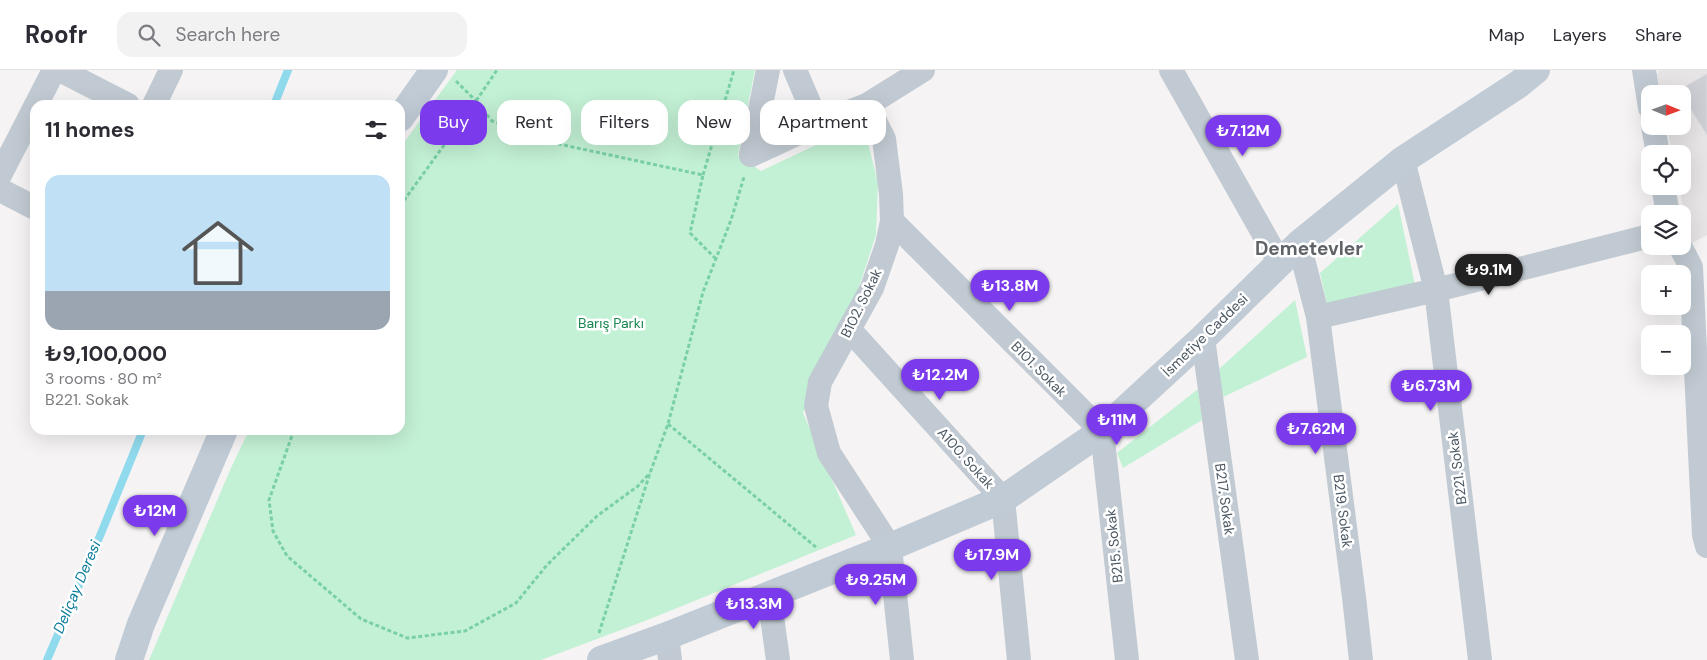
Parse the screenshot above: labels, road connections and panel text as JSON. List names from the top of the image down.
{
  "streets": {
    "main road": ["İsmetiye Caddesi"],
    "street": [
      "B102. Sokak",
      "B101. Sokak",
      "A100. Sokak",
      "B221. Sokak",
      "B217. Sokak",
      "B219. Sokak",
      "B215. Sokak"
    ]
  },
  "crossings": [
    ["B102. Sokak", "İsmetiye Caddesi"],
    ["B102. Sokak", "B101. Sokak"],
    ["B102. Sokak", "A100. Sokak"],
    ["İsmetiye Caddesi", "B101. Sokak"],
    ["İsmetiye Caddesi", "A100. Sokak"],
    ["İsmetiye Caddesi", "B221. Sokak"],
    ["İsmetiye Caddesi", "B217. Sokak"],
    ["İsmetiye Caddesi", "B219. Sokak"],
    ["İsmetiye Caddesi", "B215. Sokak"],
    ["B101. Sokak", "B215. Sokak"]
  ],
  "districts": ["Demetevler"],
  "water": ["Deliçay Deresi"],
  "parks": ["Barış Parkı"],
  "north": "right",
  "page": {
    "header": "Roofr",
    "search": "Search here",
    "nav": ["Map", "Layers", "Share"],
    "map_buttons": ["+", "−"],
    "chip": [
      "Buy",
      "Rent",
      "Filters",
      "New",
      "Apartment"
    ],
    "heading": "11 homes",
    "price": [
      "₺7.12M",
      "₺9.1M",
      "₺13.8M",
      "₺12.2M",
      "₺6.73M",
      "₺11M",
      "₺7.62M",
      "₺12M",
      "₺17.9M",
      "₺9.25M",
      "₺13.3M"
    ],
    "list": [
      {
        "name": "₺9,100,000",
        "note": "3 rooms · 80 m² · B221. Sokak"
      }
    ]
  }
}
